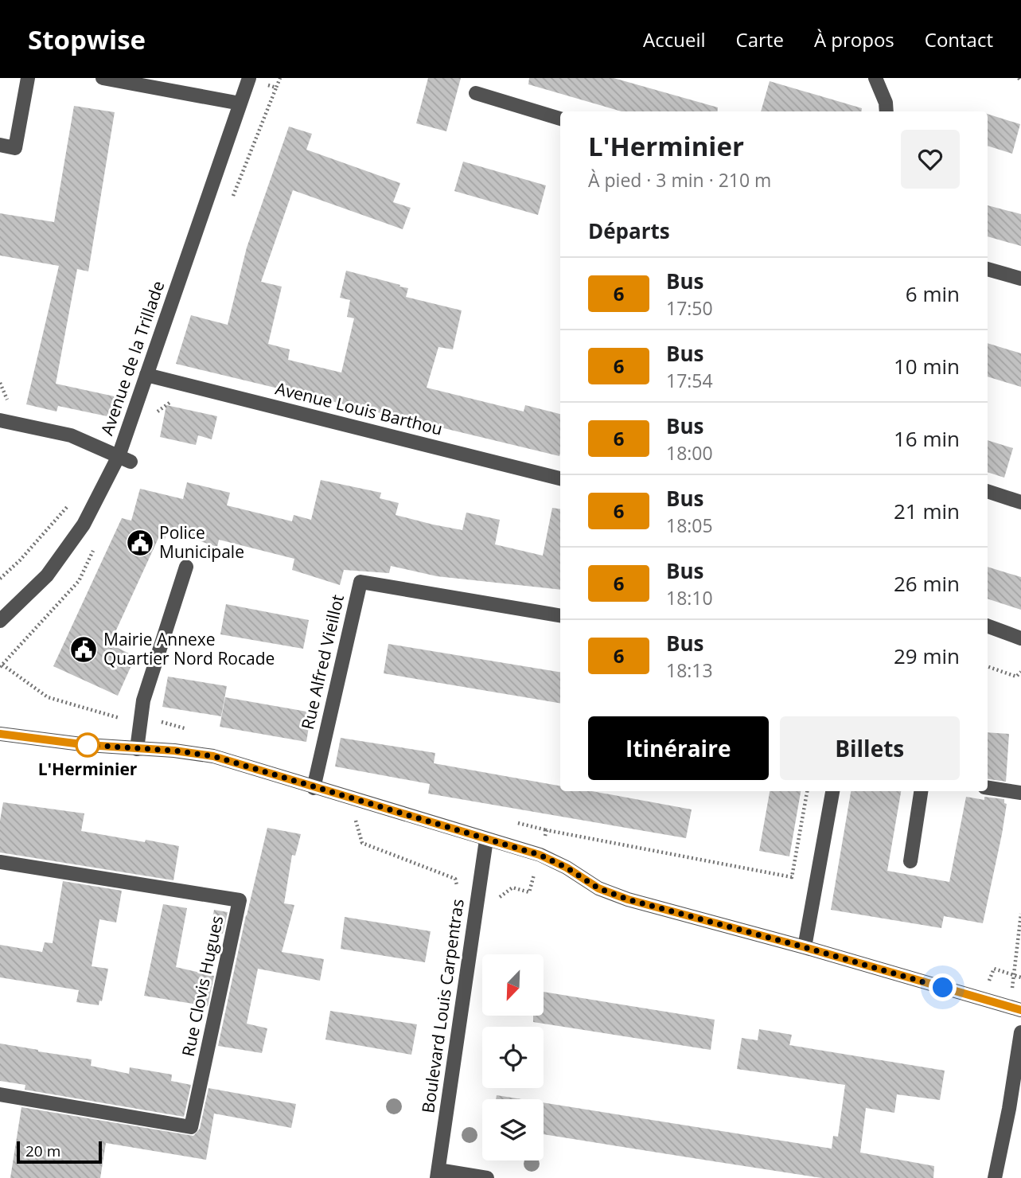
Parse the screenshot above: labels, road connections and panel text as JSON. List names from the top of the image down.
{
  "streets": {
    "street": [
      "Avenue de la Trillade",
      "Avenue Louis Barthou",
      "Rue Alfred Vieillot",
      "Rue Clovis Hugues",
      "Boulevard Louis Carpentras"
    ]
  },
  "crossings": [
    ["Avenue de la Trillade", "Avenue Louis Barthou"]
  ],
  "places": {
    "public building": ["Police Municipale", "Mairie Annexe Quartier Nord Rocade"],
    "other": ["L'Herminier"]
  },
  "lines": ["bus line 6"],
  "scale_bar": "20 m",
  "north": "bottom left",
  "page": {
    "header": "Stopwise",
    "nav": [
      "Accueil",
      "Carte",
      "À propos",
      "Contact"
    ],
    "heading": [
      ["L'Herminier", "À pied · 3 min · 210 m"],
      "Départs"
    ],
    "list": [
      {
        "mark": "6",
        "name": "Bus",
        "note": "17:50",
        "value": "6 min"
      },
      {
        "mark": "6",
        "name": "Bus",
        "note": "17:54",
        "value": "10 min"
      },
      {
        "mark": "6",
        "name": "Bus",
        "note": "18:00",
        "value": "16 min"
      },
      {
        "mark": "6",
        "name": "Bus",
        "note": "18:05",
        "value": "21 min"
      },
      {
        "mark": "6",
        "name": "Bus",
        "note": "18:10",
        "value": "26 min"
      },
      {
        "mark": "6",
        "name": "Bus",
        "note": "18:13",
        "value": "29 min"
      }
    ],
    "buttons": ["Itinéraire", "Billets"],
    "scale": "20 m"
  }
}
